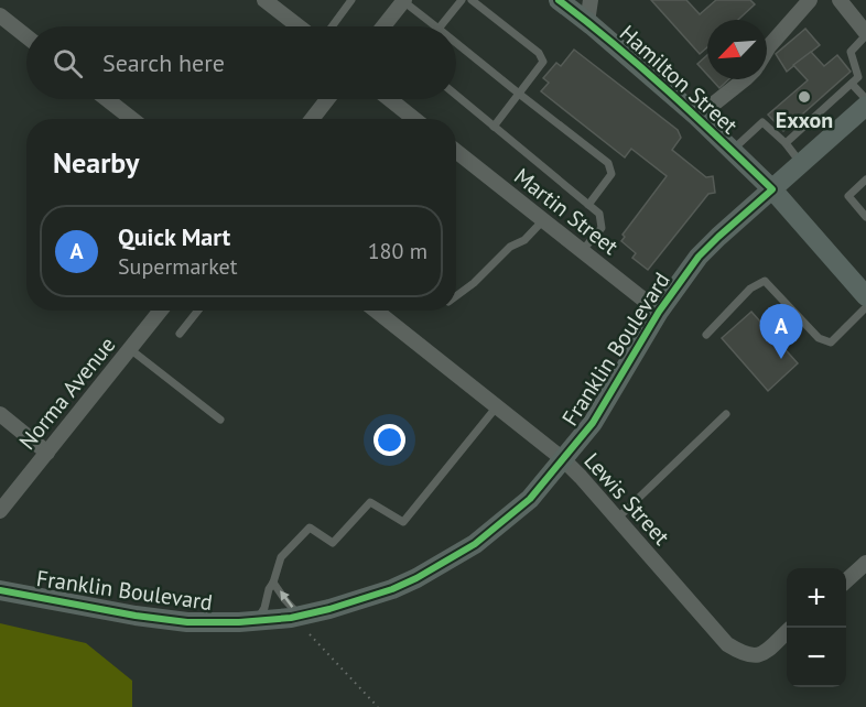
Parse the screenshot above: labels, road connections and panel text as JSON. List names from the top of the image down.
{
  "streets": {
    "street": [
      "Hamilton Street",
      "Martin Street",
      "Franklin Boulevard",
      "Norma Avenue",
      "Lewis Street"
    ]
  },
  "crossings": [
    ["Hamilton Street", "Franklin Boulevard"],
    ["Martin Street", "Franklin Boulevard"],
    ["Franklin Boulevard", "Lewis Street"]
  ],
  "places": ["Exxon"],
  "north": "bottom left",
  "page": {
    "search": "Search here",
    "heading": "Nearby",
    "list": [
      {
        "mark": "A",
        "name": "Quick Mart",
        "note": "Supermarket",
        "value": "180 m"
      }
    ],
    "pins": "A",
    "map_buttons": ["+", "−"]
  }
}
